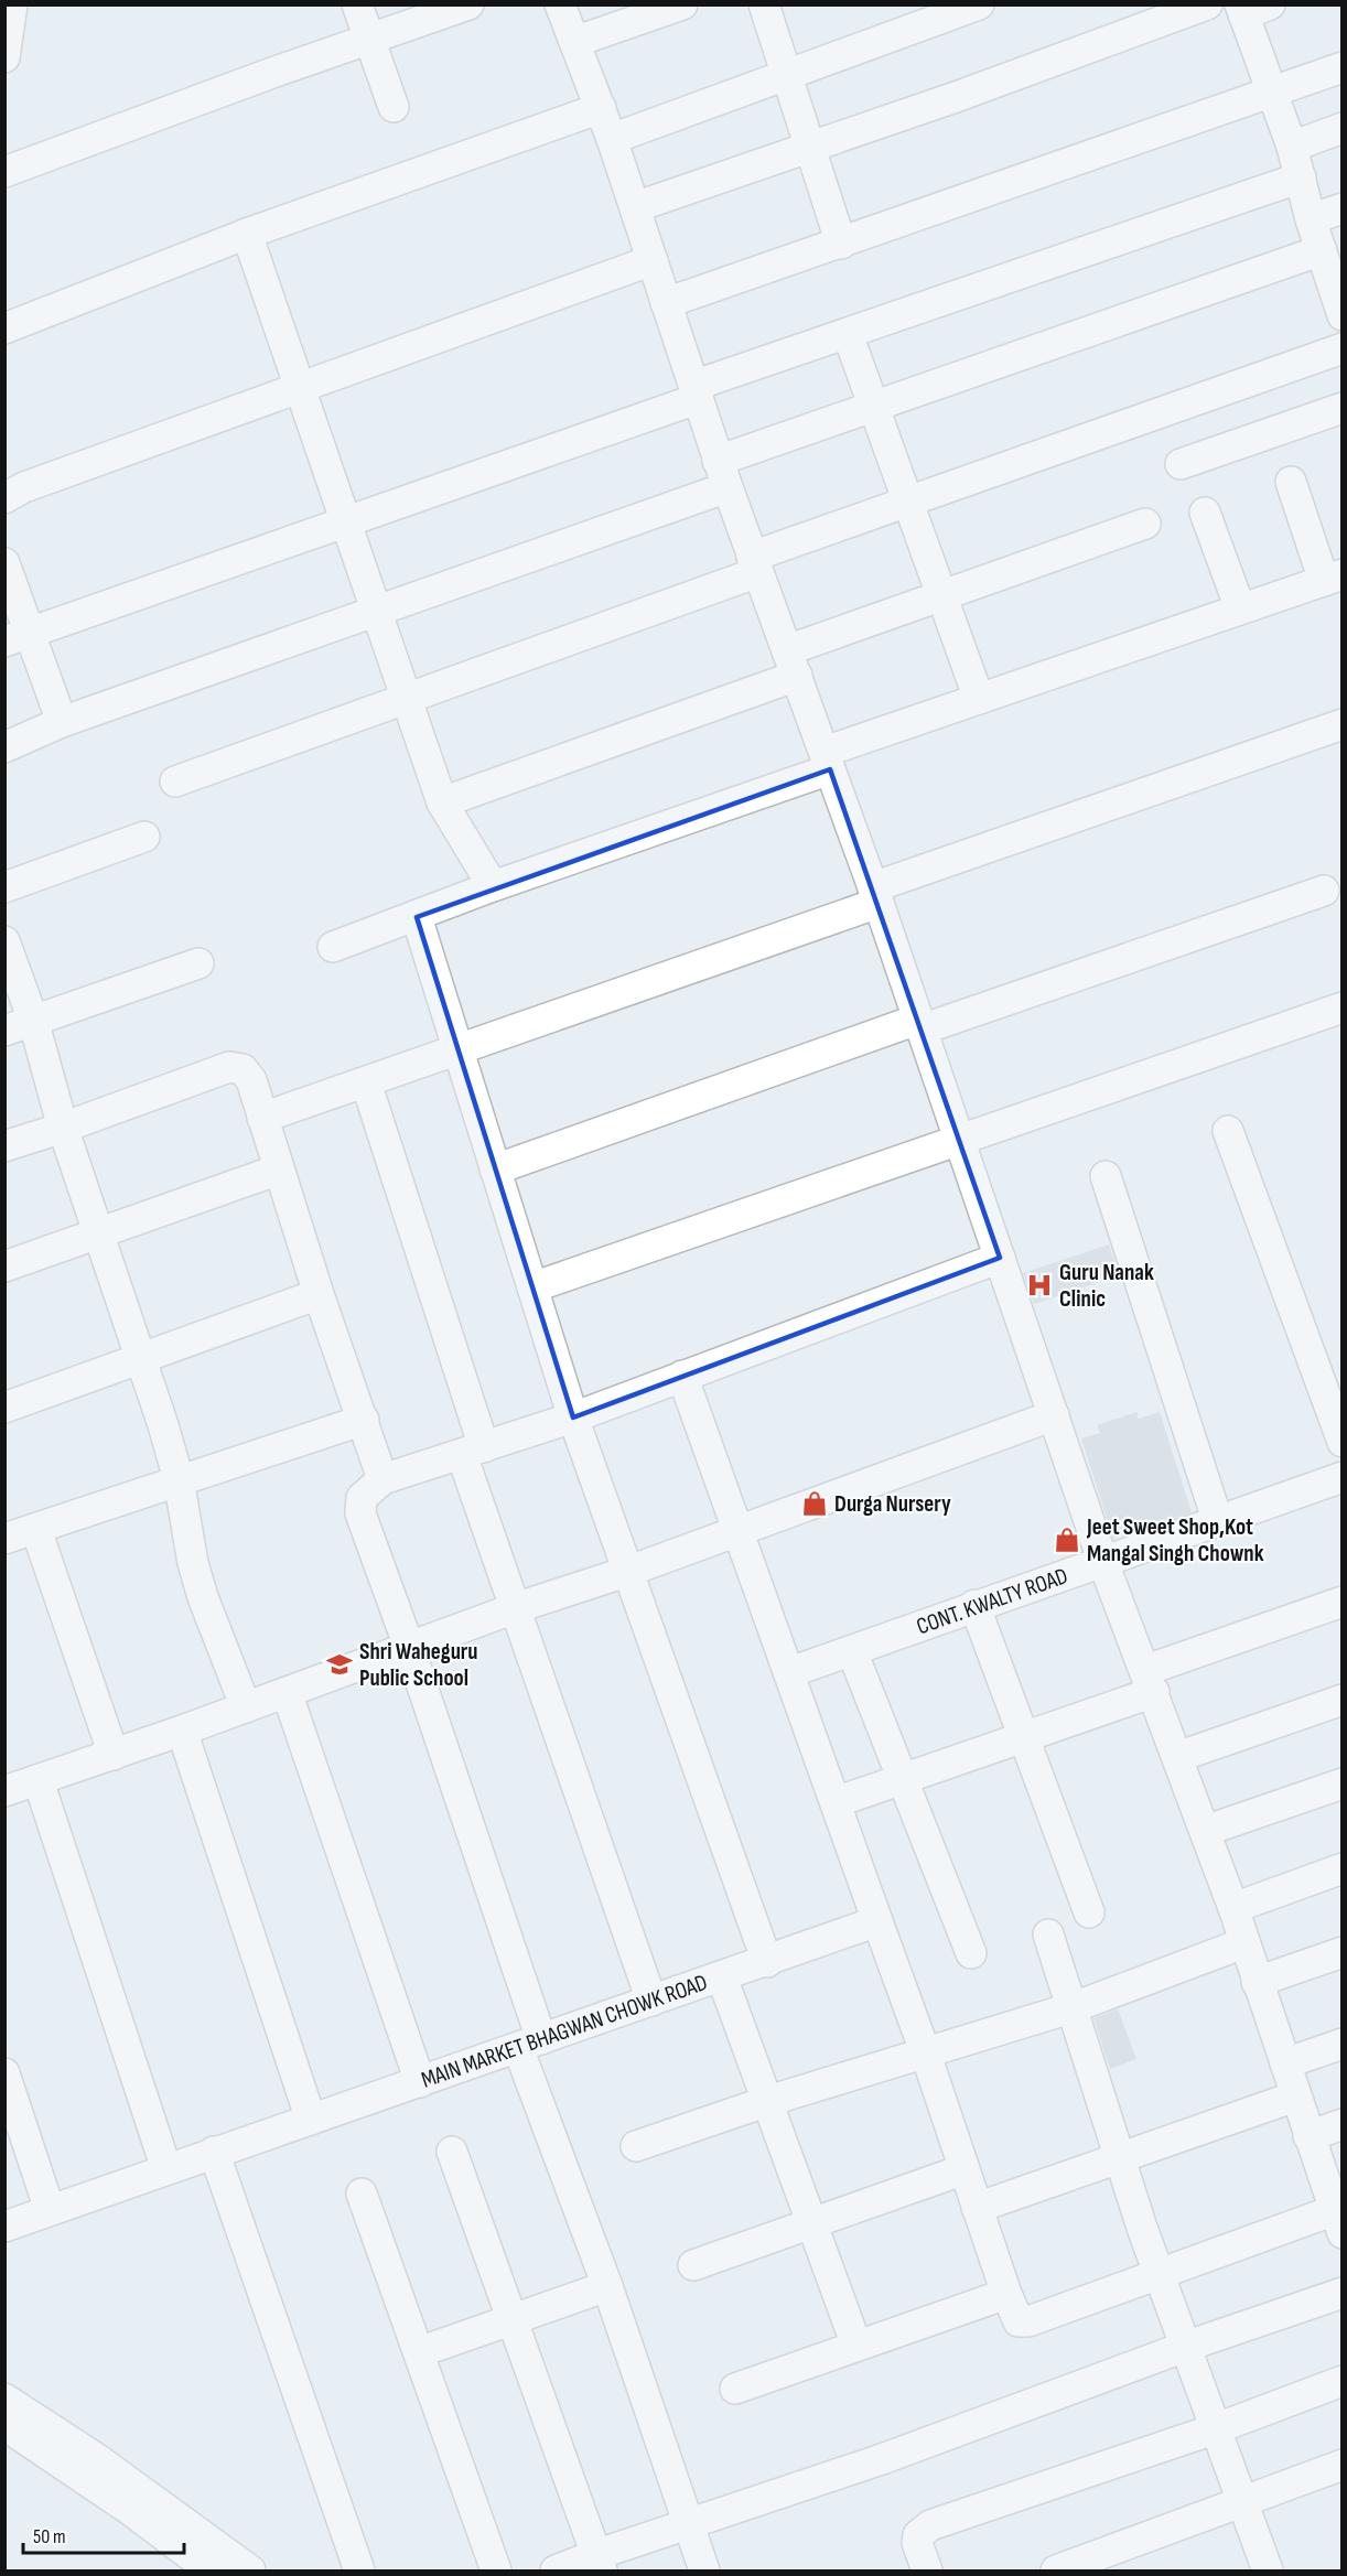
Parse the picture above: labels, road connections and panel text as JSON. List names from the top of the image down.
{
  "streets": {
    "street": ["CONT. KWALTY ROAD", "MAIN MARKET BHAGWAN CHOWK ROAD"]
  },
  "places": {
    "hospital": ["Guru Nanak Clinic"],
    "shop": ["Durga Nursery", "Jeet Sweet Shop,Kot Mangal Singh Chownk"],
    "school or university": ["Shri Waheguru Public School"]
  },
  "scale_bar": "50 m"
}
